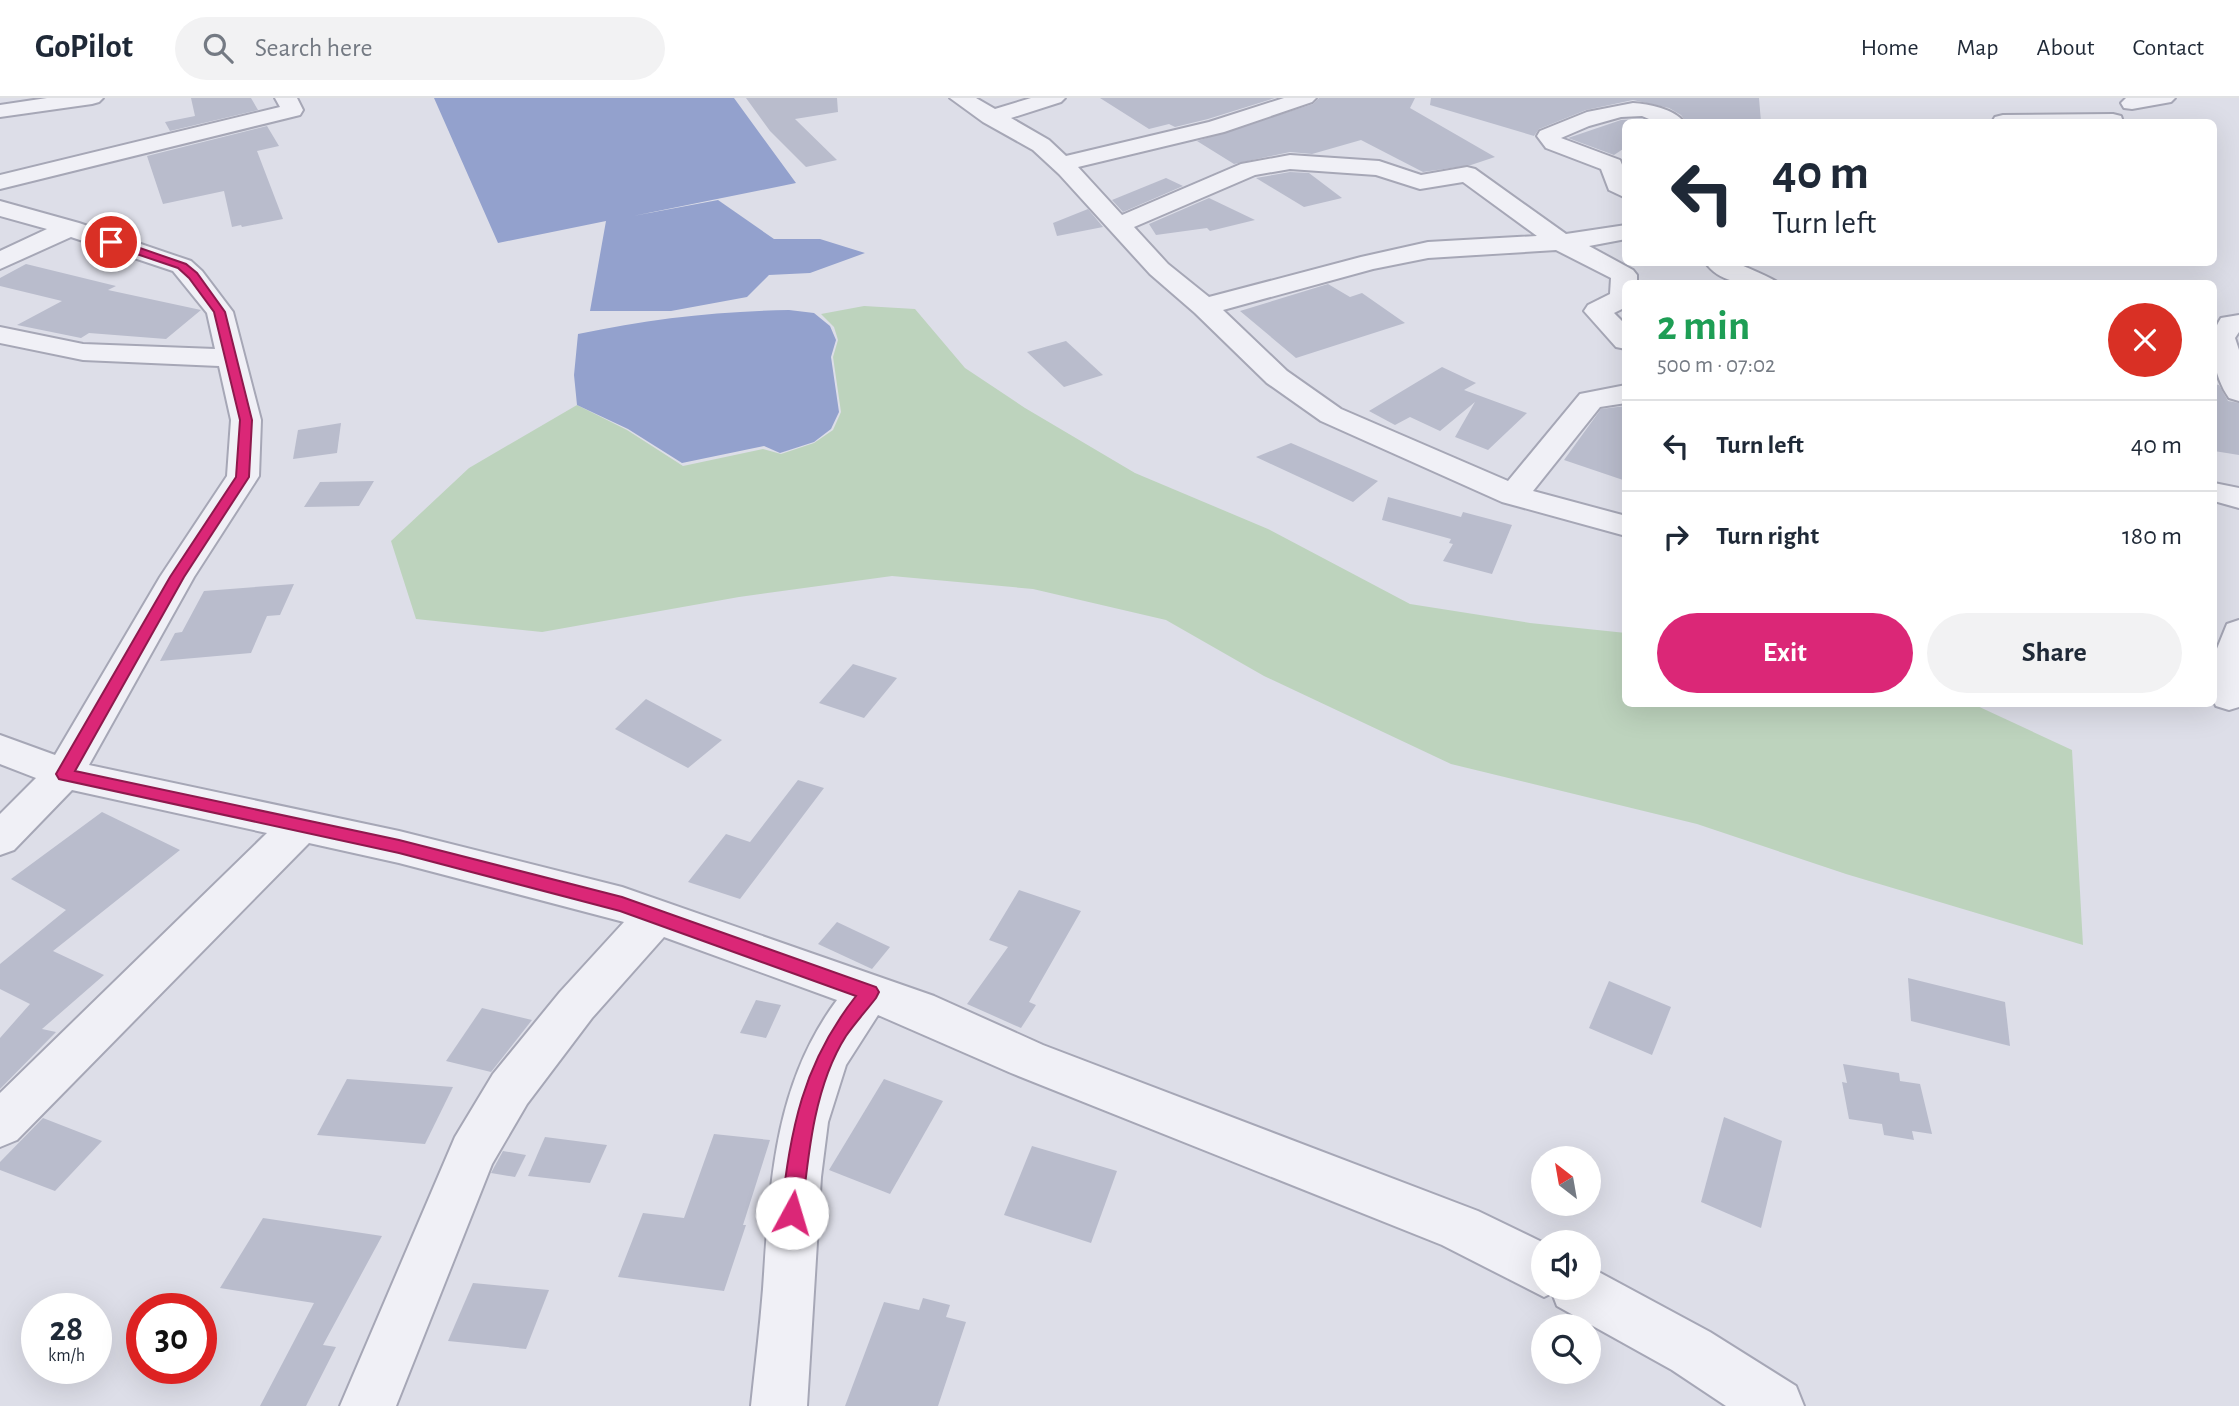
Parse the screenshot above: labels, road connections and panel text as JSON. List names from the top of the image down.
{
  "north": "top left",
  "page": {
    "header": "GoPilot",
    "search": "Search here",
    "nav": [
      "Home",
      "Map",
      "About",
      "Contact"
    ],
    "turn": ["40 m", "Turn left"],
    "heading": ["2 min", "500 m · 07:02"],
    "list": [
      {
        "name": "Turn left",
        "value": "40 m"
      },
      {
        "name": "Turn right",
        "value": "180 m"
      }
    ],
    "buttons": ["Exit", "Share"],
    "speed": "28 km/h",
    "limit": "30"
  }
}
